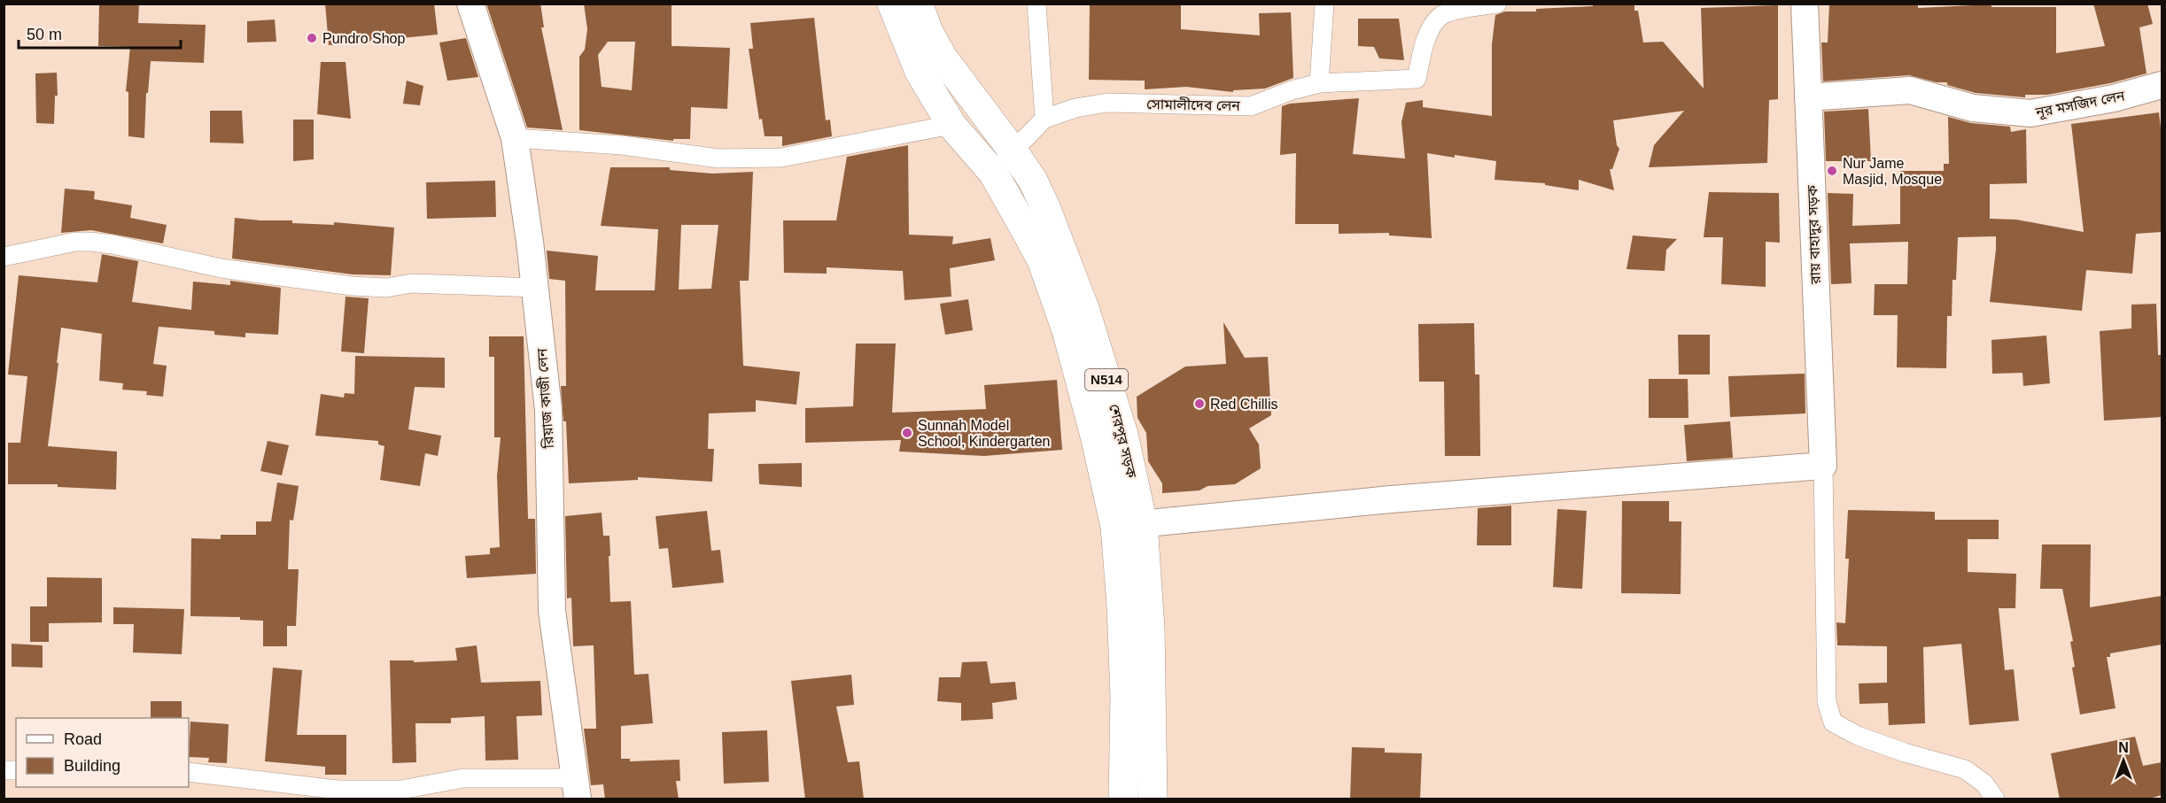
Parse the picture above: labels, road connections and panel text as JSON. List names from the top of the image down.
{
  "streets": {
    "highway": ["N514", "শেরপুর সড়ক"],
    "street": [
      "নূর মসজিদ লেন",
      "সোমালীদেব লেন",
      "রায় বাহাদুর সড়ক",
      "রিয়াজ কাজী লেন"
    ]
  },
  "crossings": [
    ["নূর মসজিদ লেন", "রায় বাহাদুর সড়ক"],
    ["সোমালীদেব লেন", "শেরপুর সড়ক"]
  ],
  "places": [
    "Pundro Shop",
    "Nur Jame Masjid, Mosque",
    "Red Chillis",
    "Sunnah Model School, Kindergarten"
  ],
  "legend": ["Road", "Building"],
  "scale_bar": "50 m",
  "north": "top"
}
